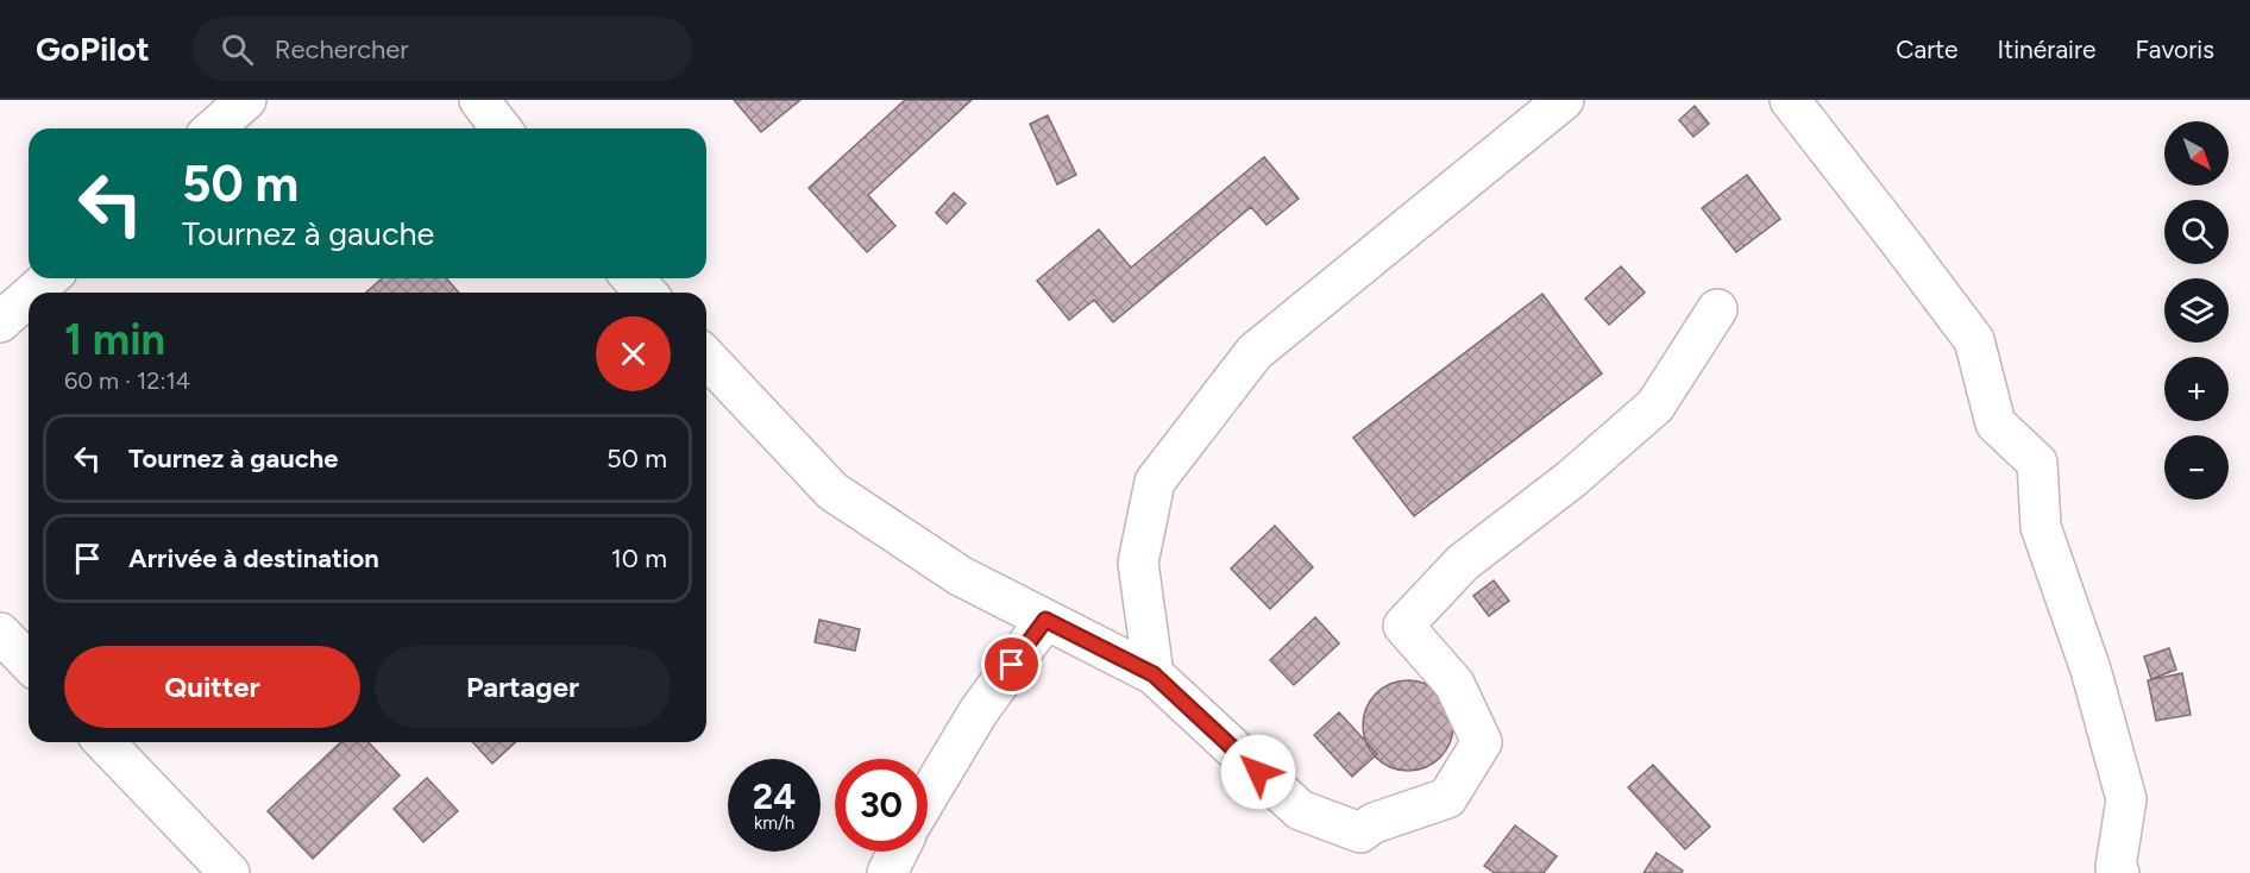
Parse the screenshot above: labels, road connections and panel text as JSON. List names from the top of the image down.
{
  "north": "bottom right",
  "page": {
    "header": "GoPilot",
    "search": "Rechercher",
    "nav": ["Carte", "Itinéraire", "Favoris"],
    "map_buttons": ["+", "−"],
    "turn": ["50 m", "Tournez à gauche"],
    "heading": ["1 min", "60 m · 12:14"],
    "list": [
      {
        "name": "Tournez à gauche",
        "value": "50 m"
      },
      {
        "name": "Arrivée à destination",
        "value": "10 m"
      }
    ],
    "buttons": ["Quitter", "Partager"],
    "speed": "24 km/h",
    "limit": "30"
  }
}
